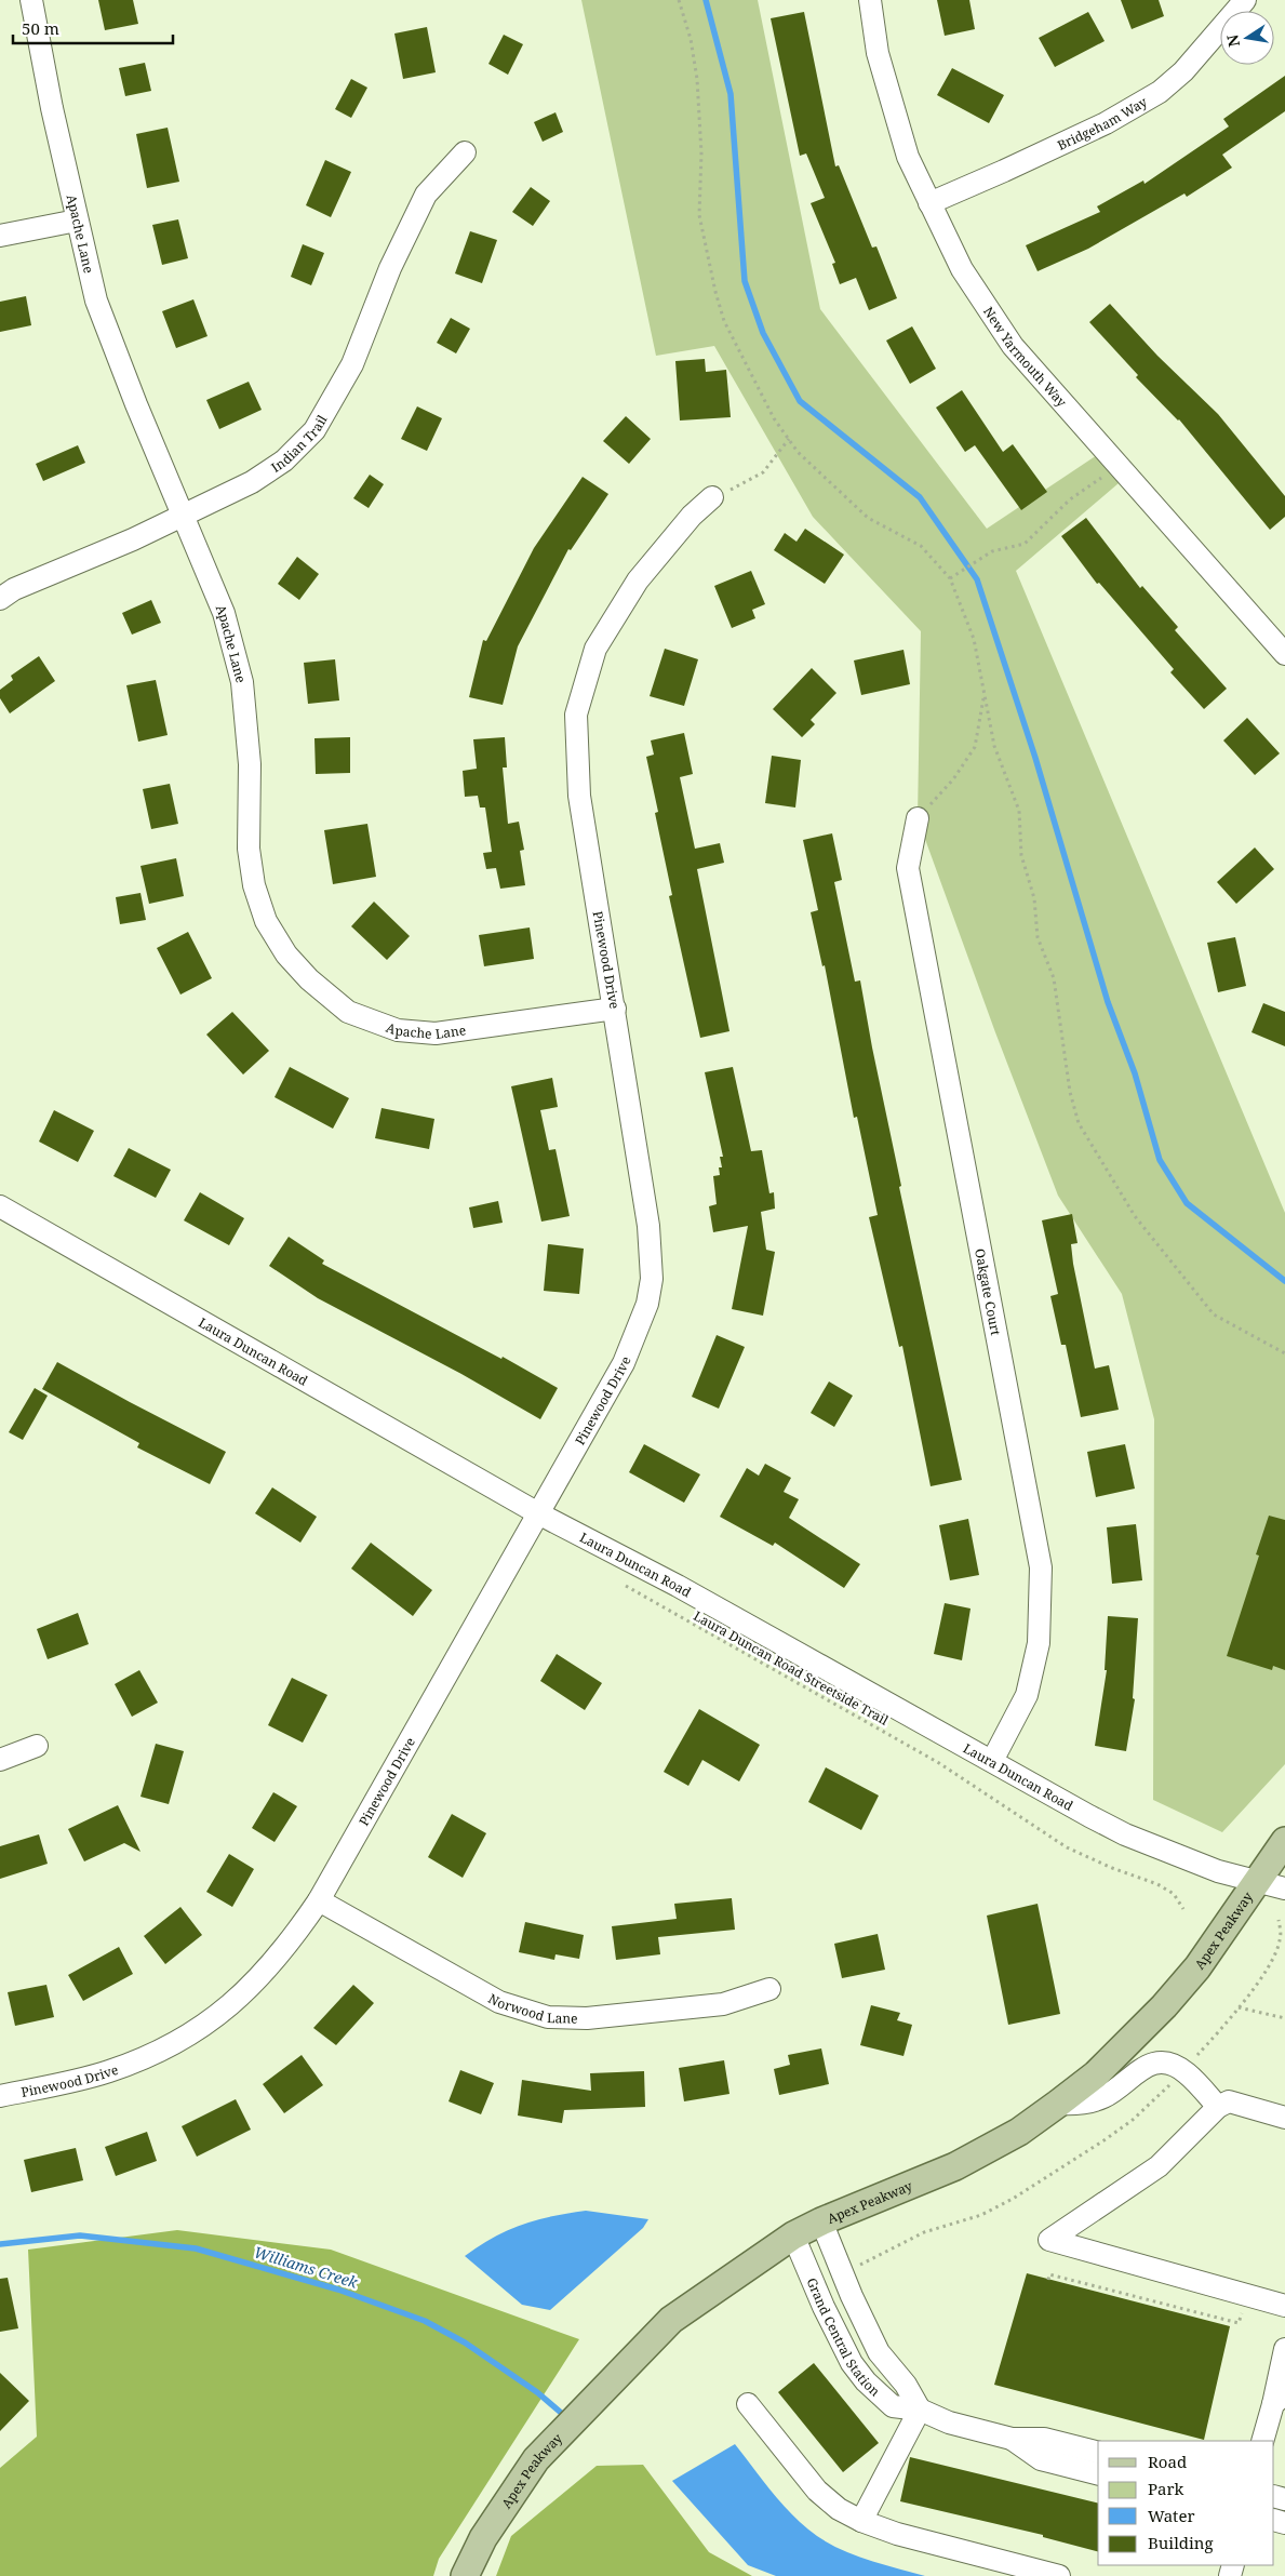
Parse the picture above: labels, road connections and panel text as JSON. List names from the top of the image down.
{
  "streets": {
    "main road": ["Apex Peakway"],
    "street": [
      "Bridgeham Way",
      "Apache Lane",
      "New Yarmouth Way",
      "Indian Trail",
      "Pinewood Drive",
      "Oakgate Court",
      "Laura Duncan Road",
      "Norwood Lane",
      "Grand Central Station"
    ],
    "path": ["Laura Duncan Road Streetside Trail"]
  },
  "crossings": [
    ["Bridgeham Way", "New Yarmouth Way"],
    ["Apache Lane", "Indian Trail"],
    ["Apache Lane", "Pinewood Drive"],
    ["Pinewood Drive", "Laura Duncan Road"],
    ["Pinewood Drive", "Norwood Lane"],
    ["Oakgate Court", "Laura Duncan Road"],
    ["Laura Duncan Road", "Apex Peakway"],
    ["Apex Peakway", "Grand Central Station"]
  ],
  "water": ["Williams Creek"],
  "legend": [
    "Road",
    "Park",
    "Water",
    "Building"
  ],
  "scale_bar": "50 m",
  "north": "left"
}
